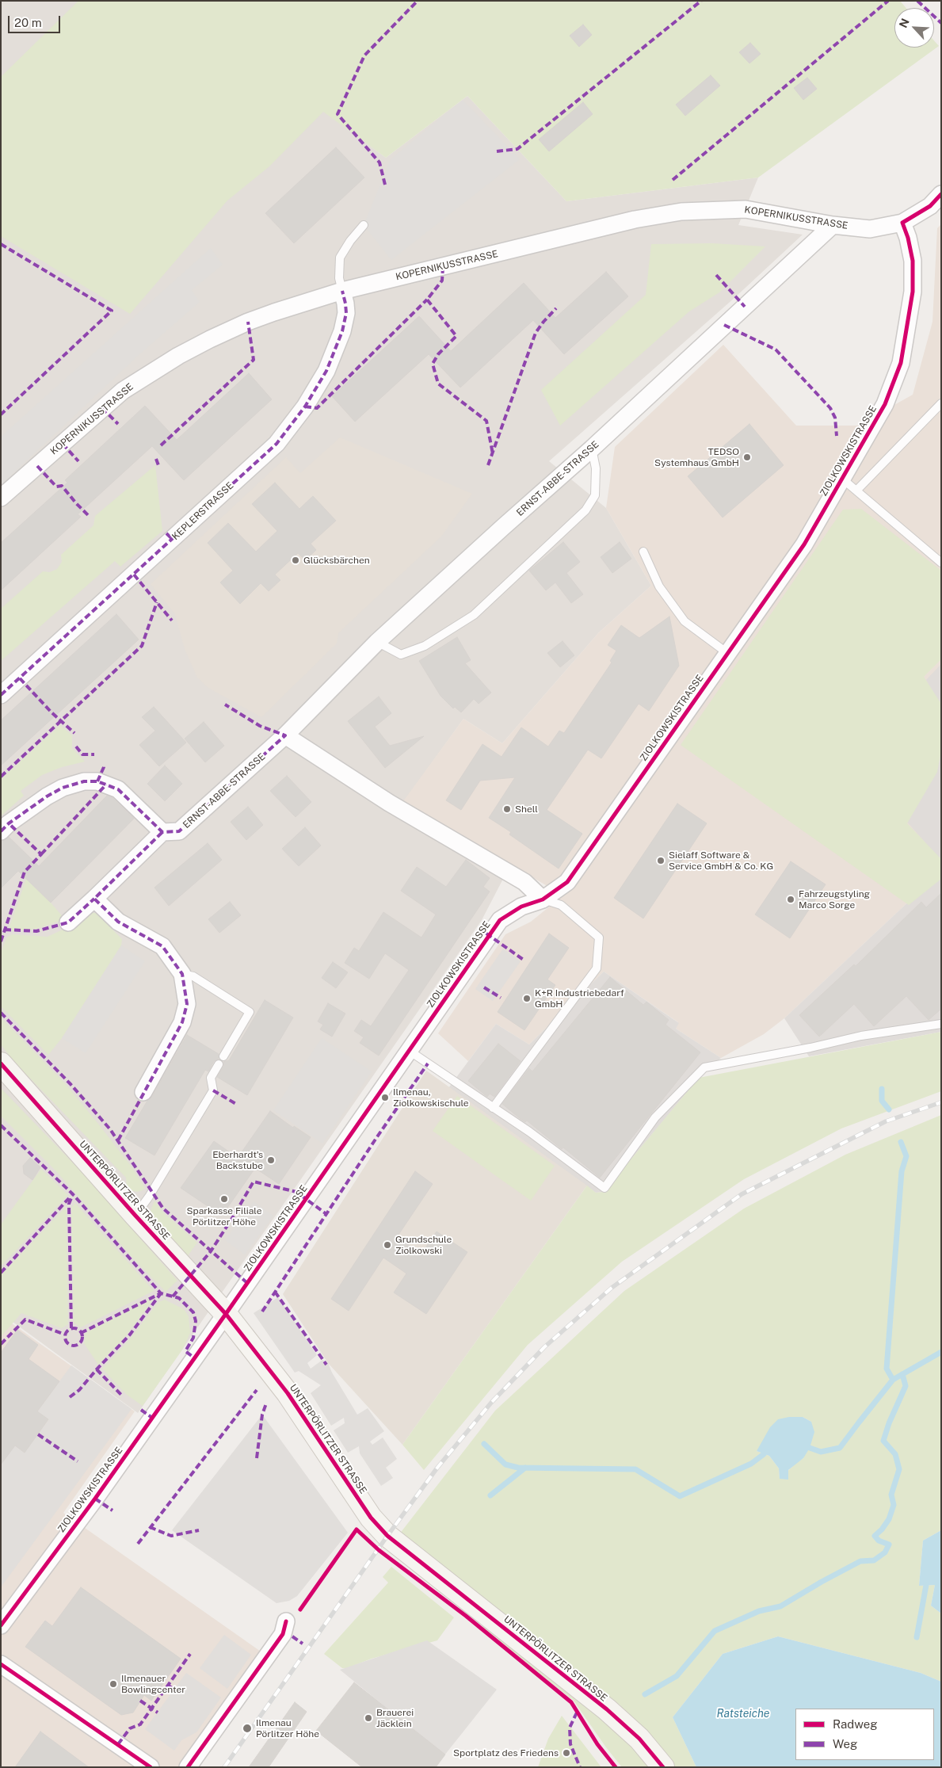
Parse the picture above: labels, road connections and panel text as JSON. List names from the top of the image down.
{
  "streets": {
    "street": [
      "KOPERNIKUSSTRASSE",
      "ZIOLKOWSKISTRASSE",
      "ERNST-ABBE-STRASSE",
      "KEPLERSTRASSE",
      "UNTERPÖRLITZER STRASSE"
    ]
  },
  "crossings": [
    ["KOPERNIKUSSTRASSE", "ZIOLKOWSKISTRASSE"],
    ["KOPERNIKUSSTRASSE", "ERNST-ABBE-STRASSE"],
    ["KOPERNIKUSSTRASSE", "KEPLERSTRASSE"],
    ["ZIOLKOWSKISTRASSE", "UNTERPÖRLITZER STRASSE"]
  ],
  "water": ["Ratsteiche"],
  "places": [
    "TEDSO Systemhaus GmbH",
    "Glücksbärchen",
    "Shell",
    "Sielaff Software & Service GmbH & Co. KG",
    "Fahrzeugstyling Marco Sorge",
    "K+R Industriebedarf GmbH",
    "Ilmenau, Ziolkowskischule",
    "Eberhardt's Backstube",
    "Sparkasse Filiale Pörlitzer Höhe",
    "Grundschule Ziolkowski",
    "Ilmenauer Bowlingcenter",
    "Brauerei Jäcklein",
    "Ilmenau Pörlitzer Höhe",
    "Sportplatz des Friedens"
  ],
  "legend": ["Radweg", "Weg"],
  "scale_bar": "20 m",
  "north": "top left"
}
